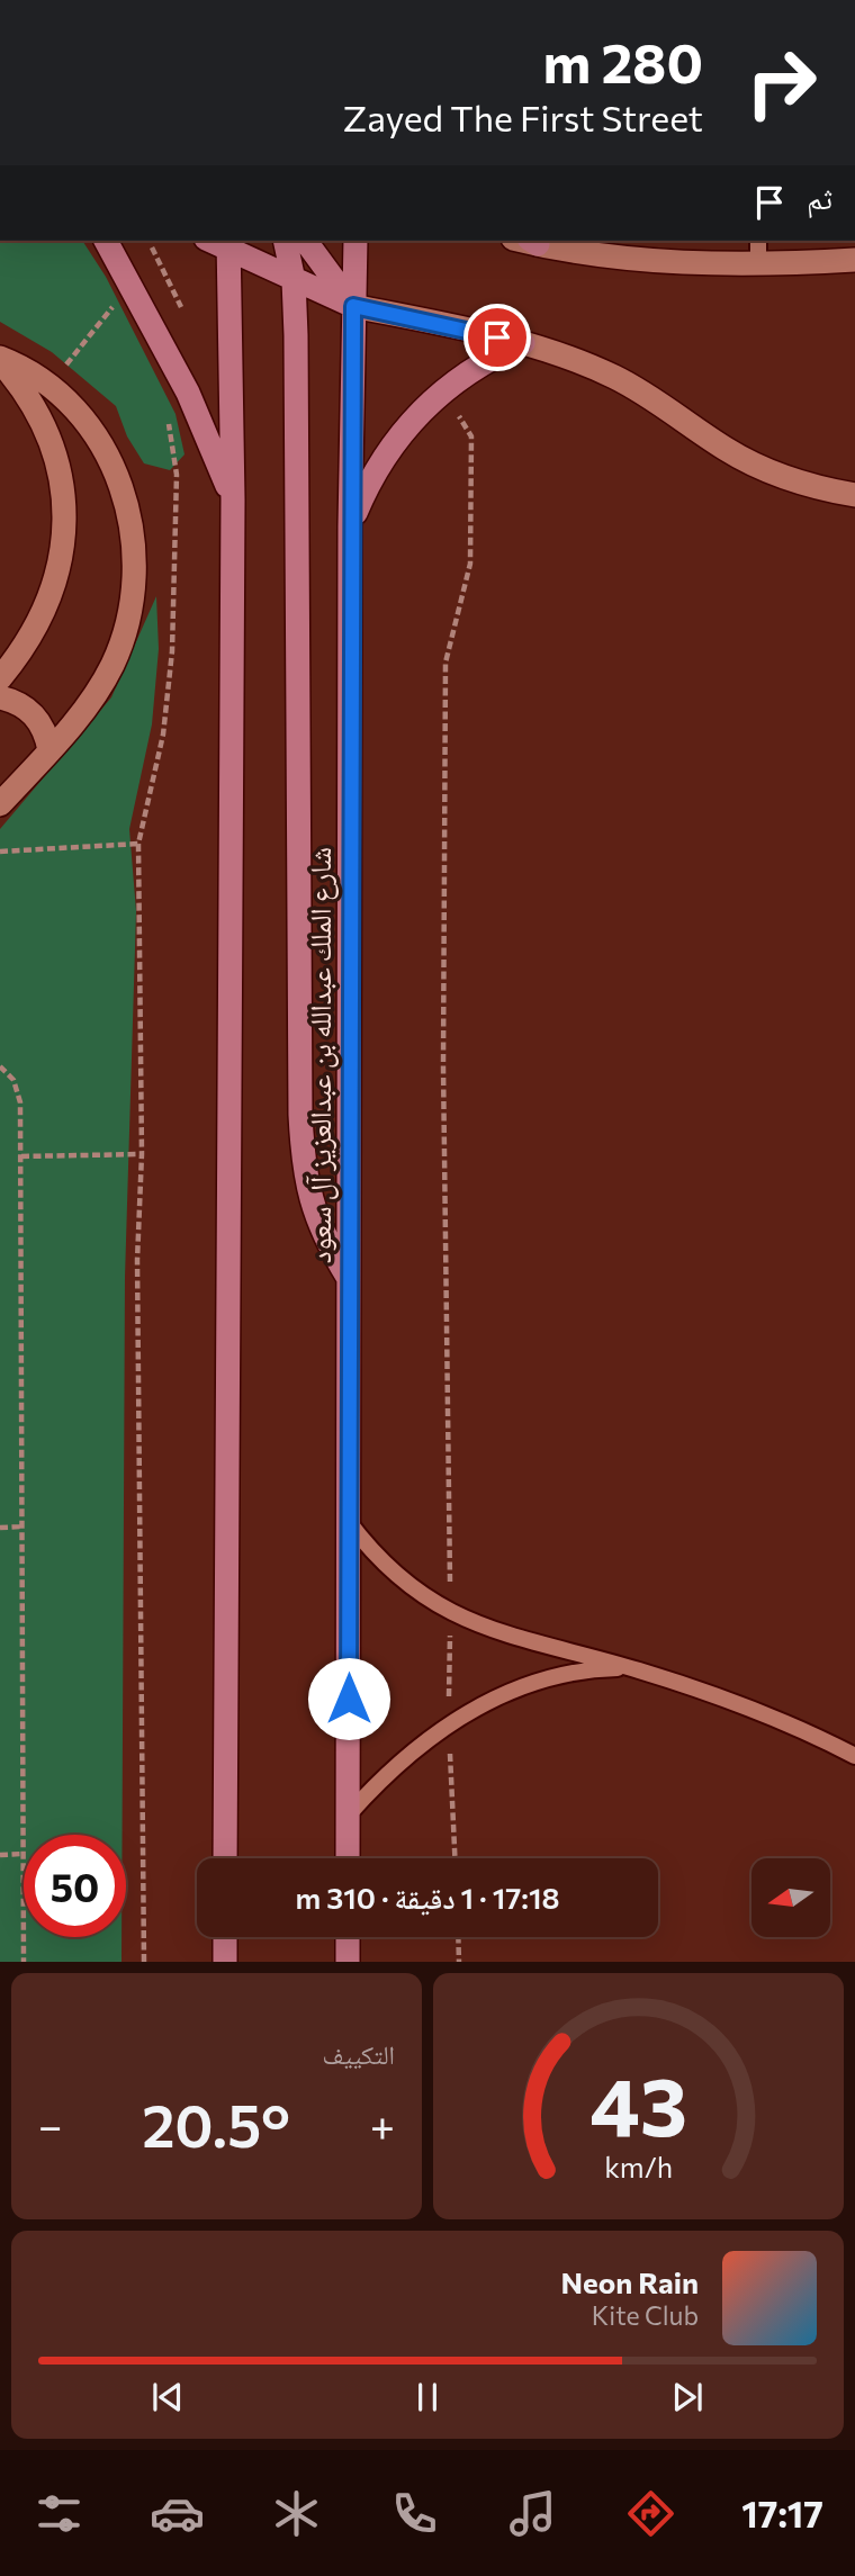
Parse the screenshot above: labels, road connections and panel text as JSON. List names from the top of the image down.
{
  "streets": {
    "main road": ["شارع الملك عبدالله بن عبدالعزيز آل سعود"]
  },
  "north": "left",
  "page": {
    "turn": ["280 m", "Zayed The First Street"],
    "then": "ثم",
    "limit": "50",
    "trip": "17:18 · 1 دقيقة · 310 m",
    "tile": "التكييف",
    "heat": ["−", "20.5°", "+"],
    "song": ["Neon Rain", "Kite Club"],
    "tabs": "17:17",
    "gauge": ["43", "km/h"]
  }
}
